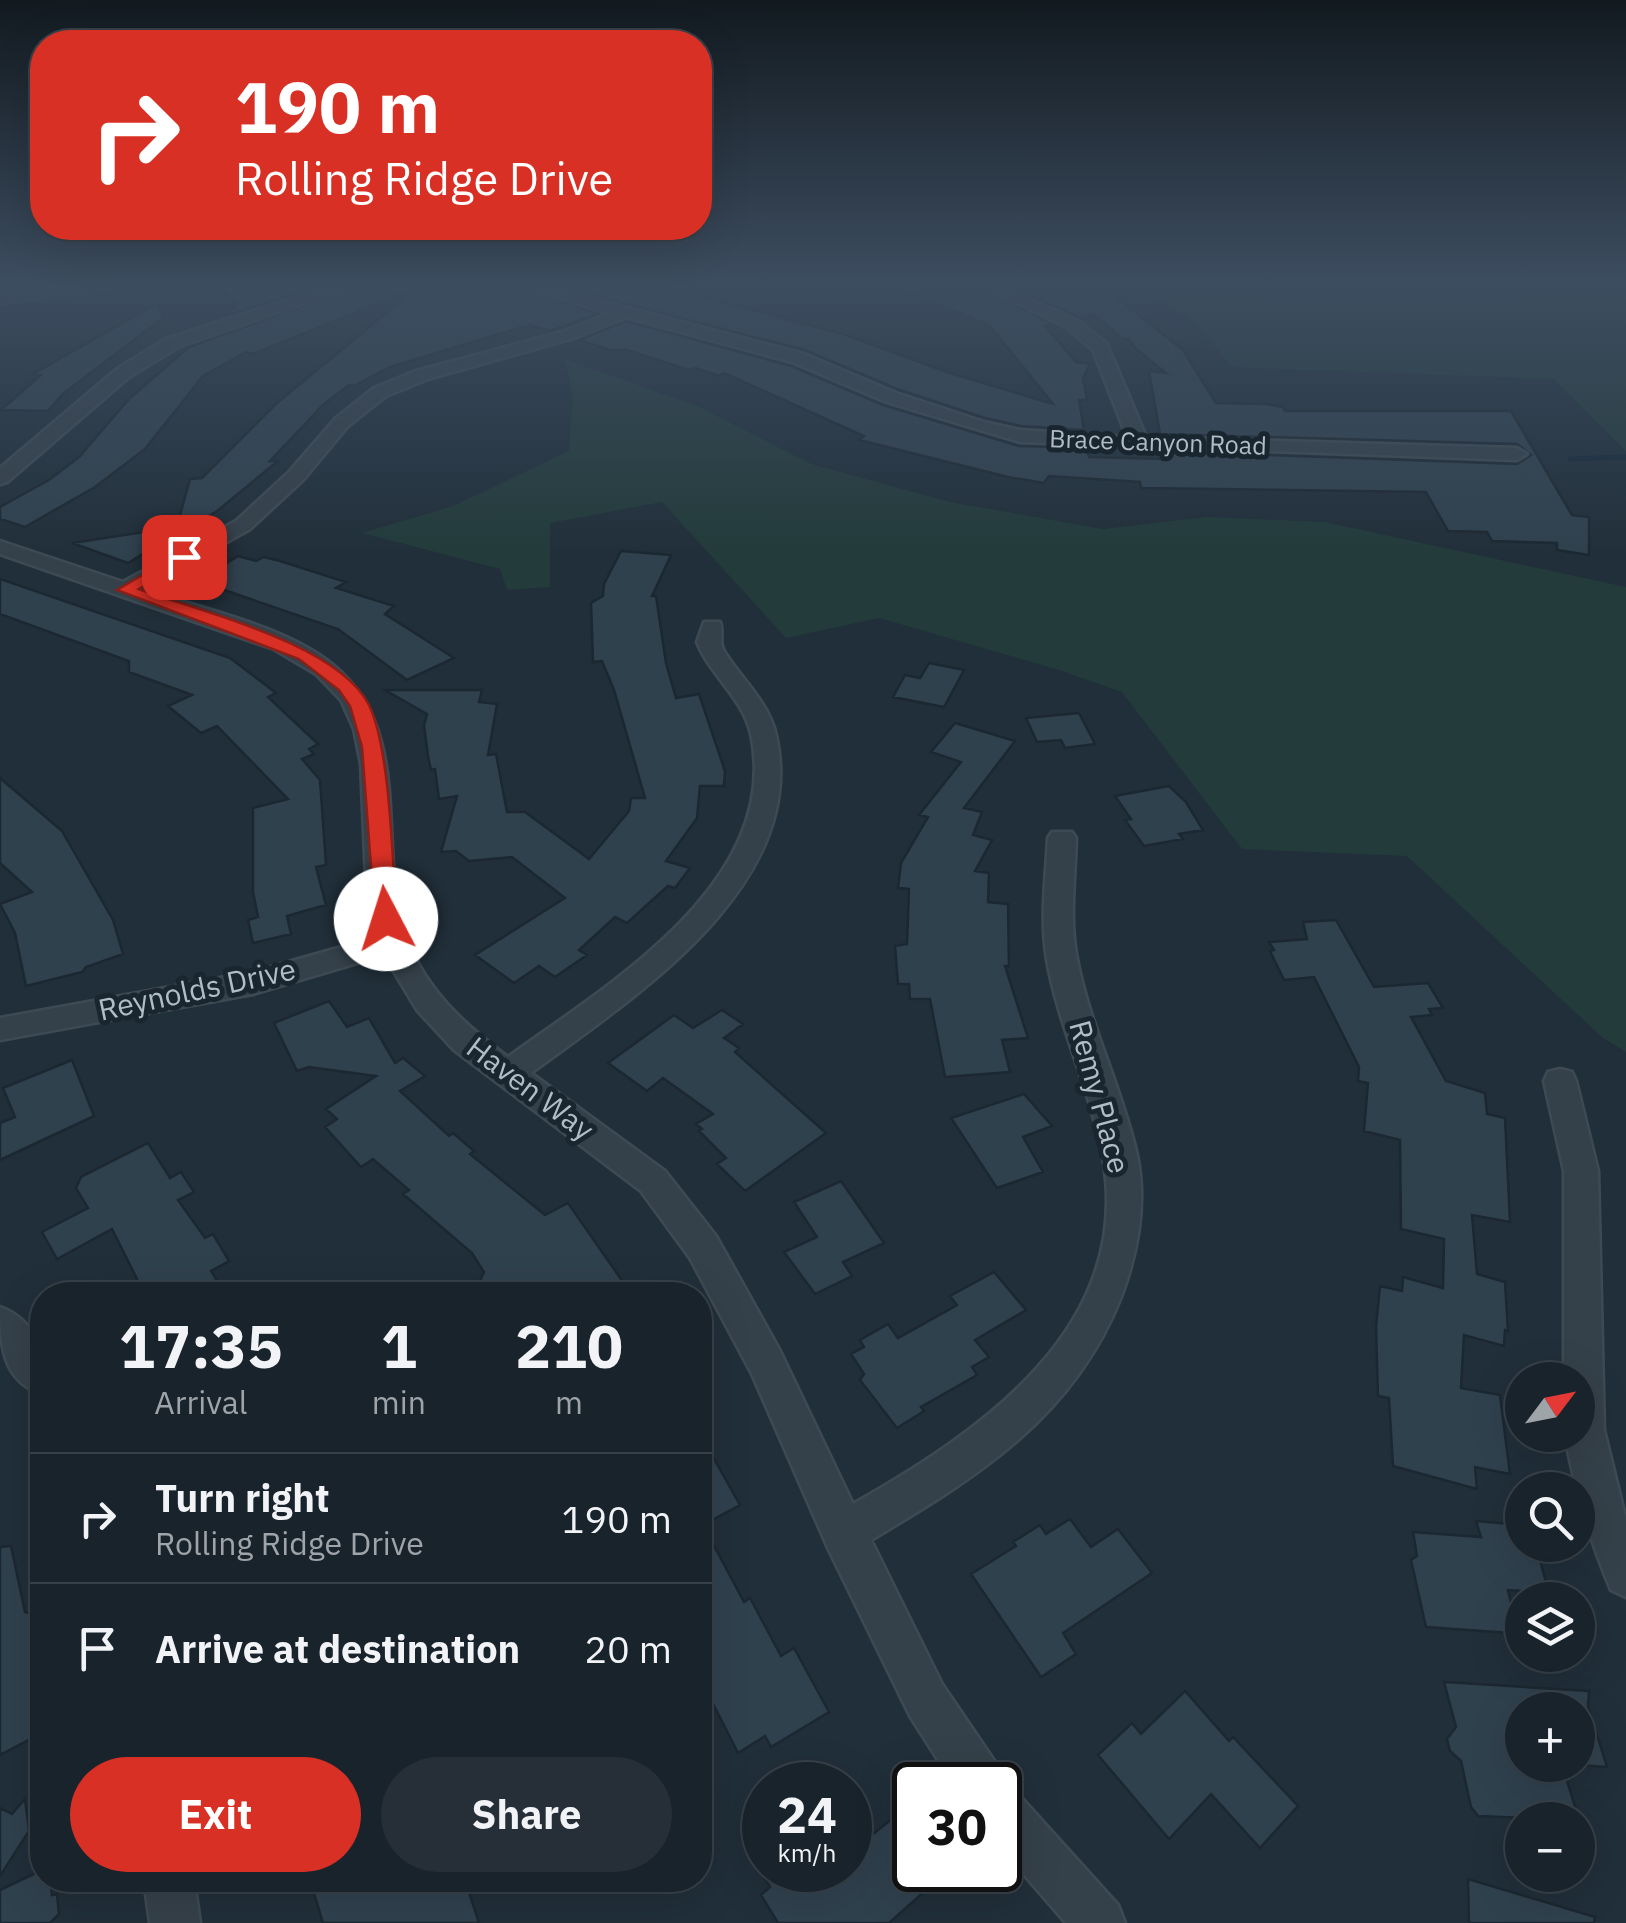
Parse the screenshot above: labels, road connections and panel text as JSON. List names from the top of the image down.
{
  "streets": {
    "street": [
      "Brace Canyon Road",
      "Reynolds Drive",
      "Haven Way",
      "Remy Place"
    ]
  },
  "crossings": [
    ["Reynolds Drive", "Haven Way"],
    ["Haven Way", "Remy Place"]
  ],
  "north": "top right",
  "page": {
    "turn": ["190 m", "Rolling Ridge Drive"],
    "eta": [
      "17:35",
      "Arrival",
      "1",
      "min",
      "210",
      "m"
    ],
    "map_buttons": ["+", "−"],
    "list": [
      {
        "name": "Turn right",
        "note": "Rolling Ridge Drive",
        "value": "190 m"
      },
      {
        "name": "Arrive at destination",
        "value": "20 m"
      }
    ],
    "buttons": ["Exit", "Share"],
    "speed": "24 km/h",
    "limit": "30"
  }
}
